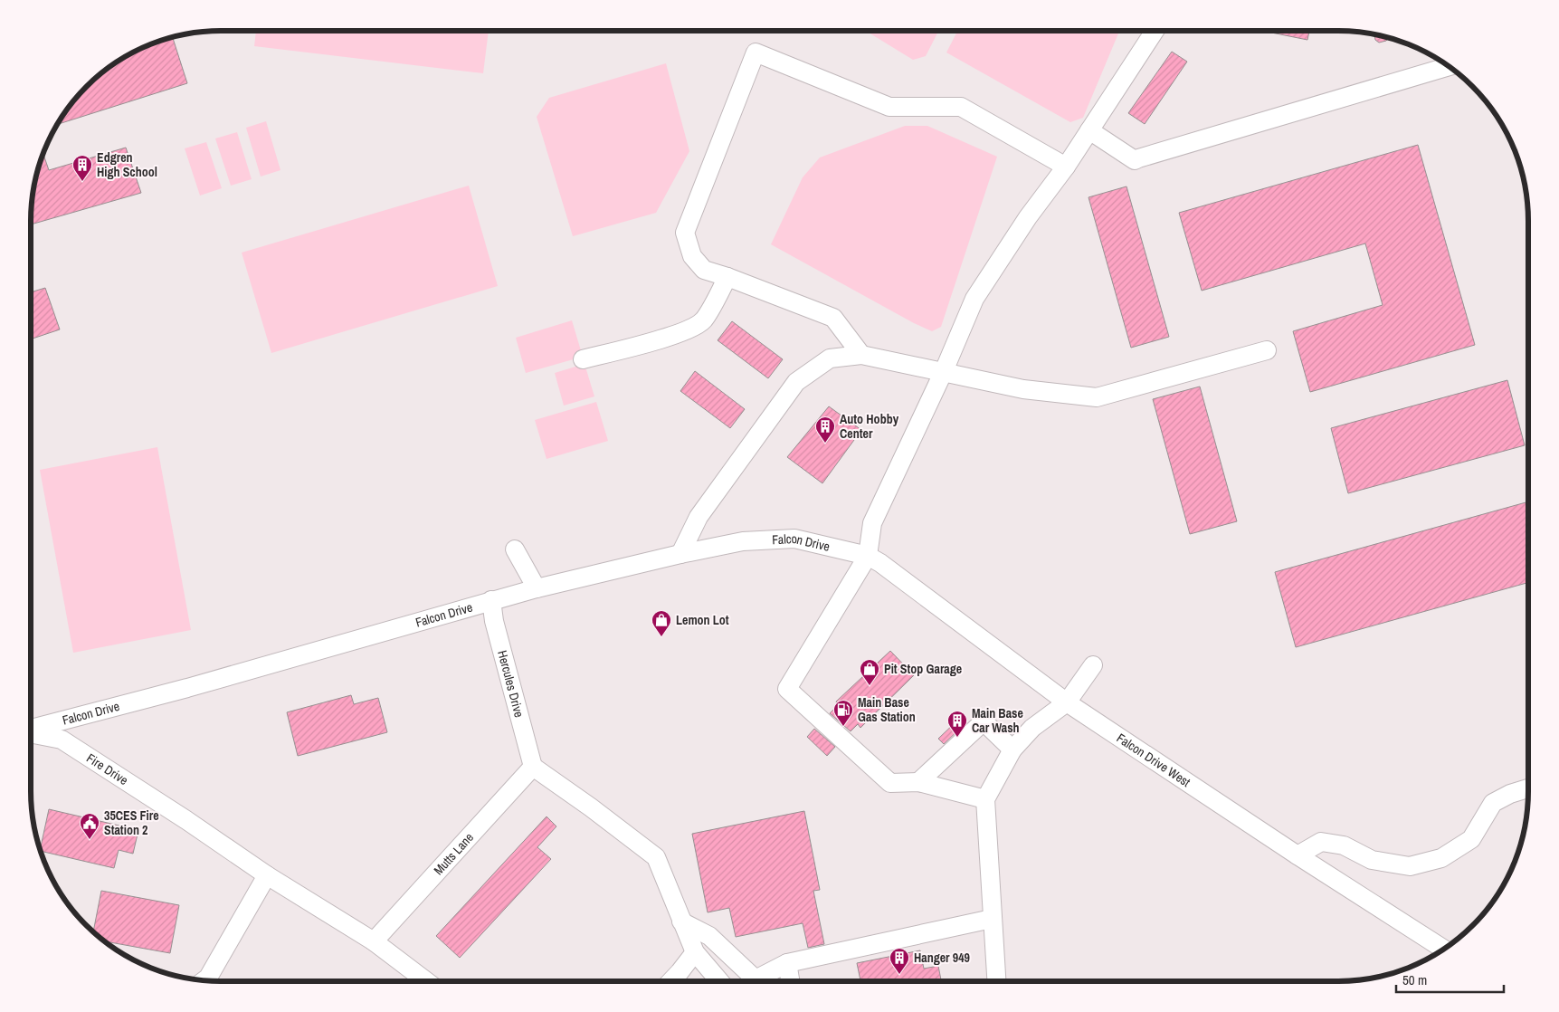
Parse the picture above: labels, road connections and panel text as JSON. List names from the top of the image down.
{
  "streets": {
    "street": [
      "Falcon Drive",
      "Hercules Drive",
      "Falcon Drive West",
      "Fire Drive",
      "Mutts Lane"
    ]
  },
  "crossings": [
    ["Falcon Drive", "Hercules Drive"],
    ["Falcon Drive", "Falcon Drive West"],
    ["Hercules Drive", "Mutts Lane"],
    ["Fire Drive", "Mutts Lane"]
  ],
  "places": {
    "building": [
      "Edgren High School",
      "Auto Hobby Center",
      "Main Base Car Wash",
      "Hanger 949"
    ],
    "shop": ["Lemon Lot", "Pit Stop Garage"],
    "fuel station": ["Main Base Gas Station"],
    "public building": ["35CES Fire Station 2"]
  },
  "scale_bar": "50 m"
}
